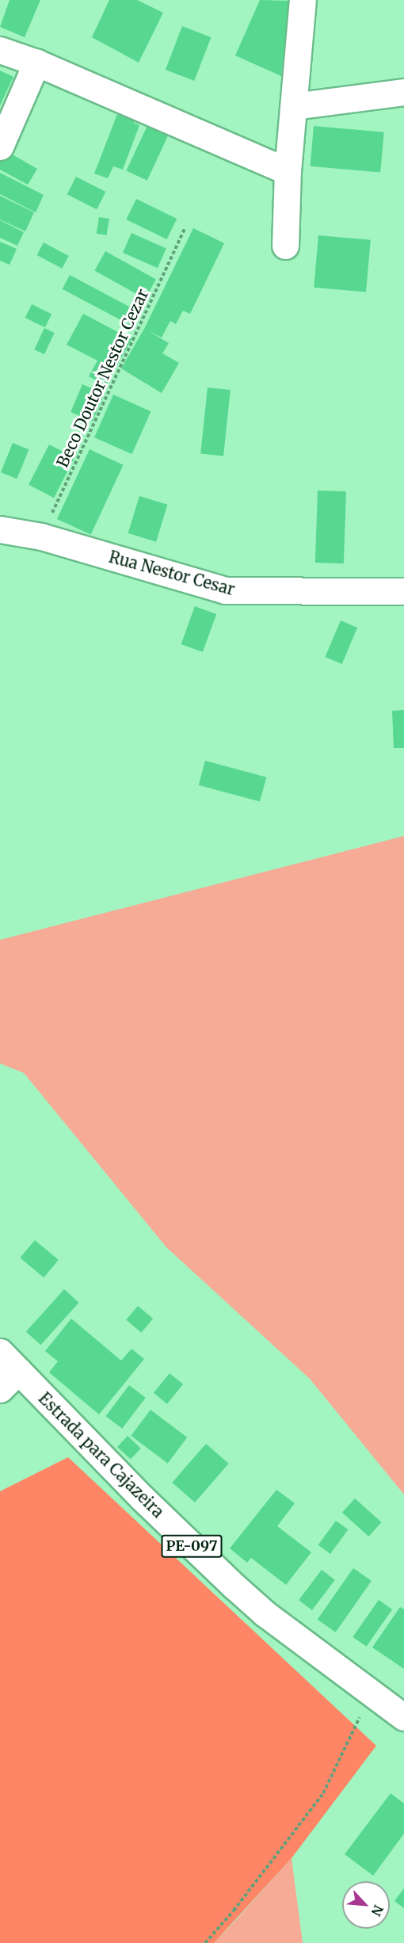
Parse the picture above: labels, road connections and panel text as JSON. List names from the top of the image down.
{
  "streets": {
    "street": ["Rua Nestor Cesar", "Estrada para Cajazeira", "PE-097"],
    "path": ["Beco Doutor Nestor Cezar"]
  },
  "crossings": [
    ["Beco Doutor Nestor Cezar", "Rua Nestor Cesar"]
  ],
  "north": "bottom right"
}
